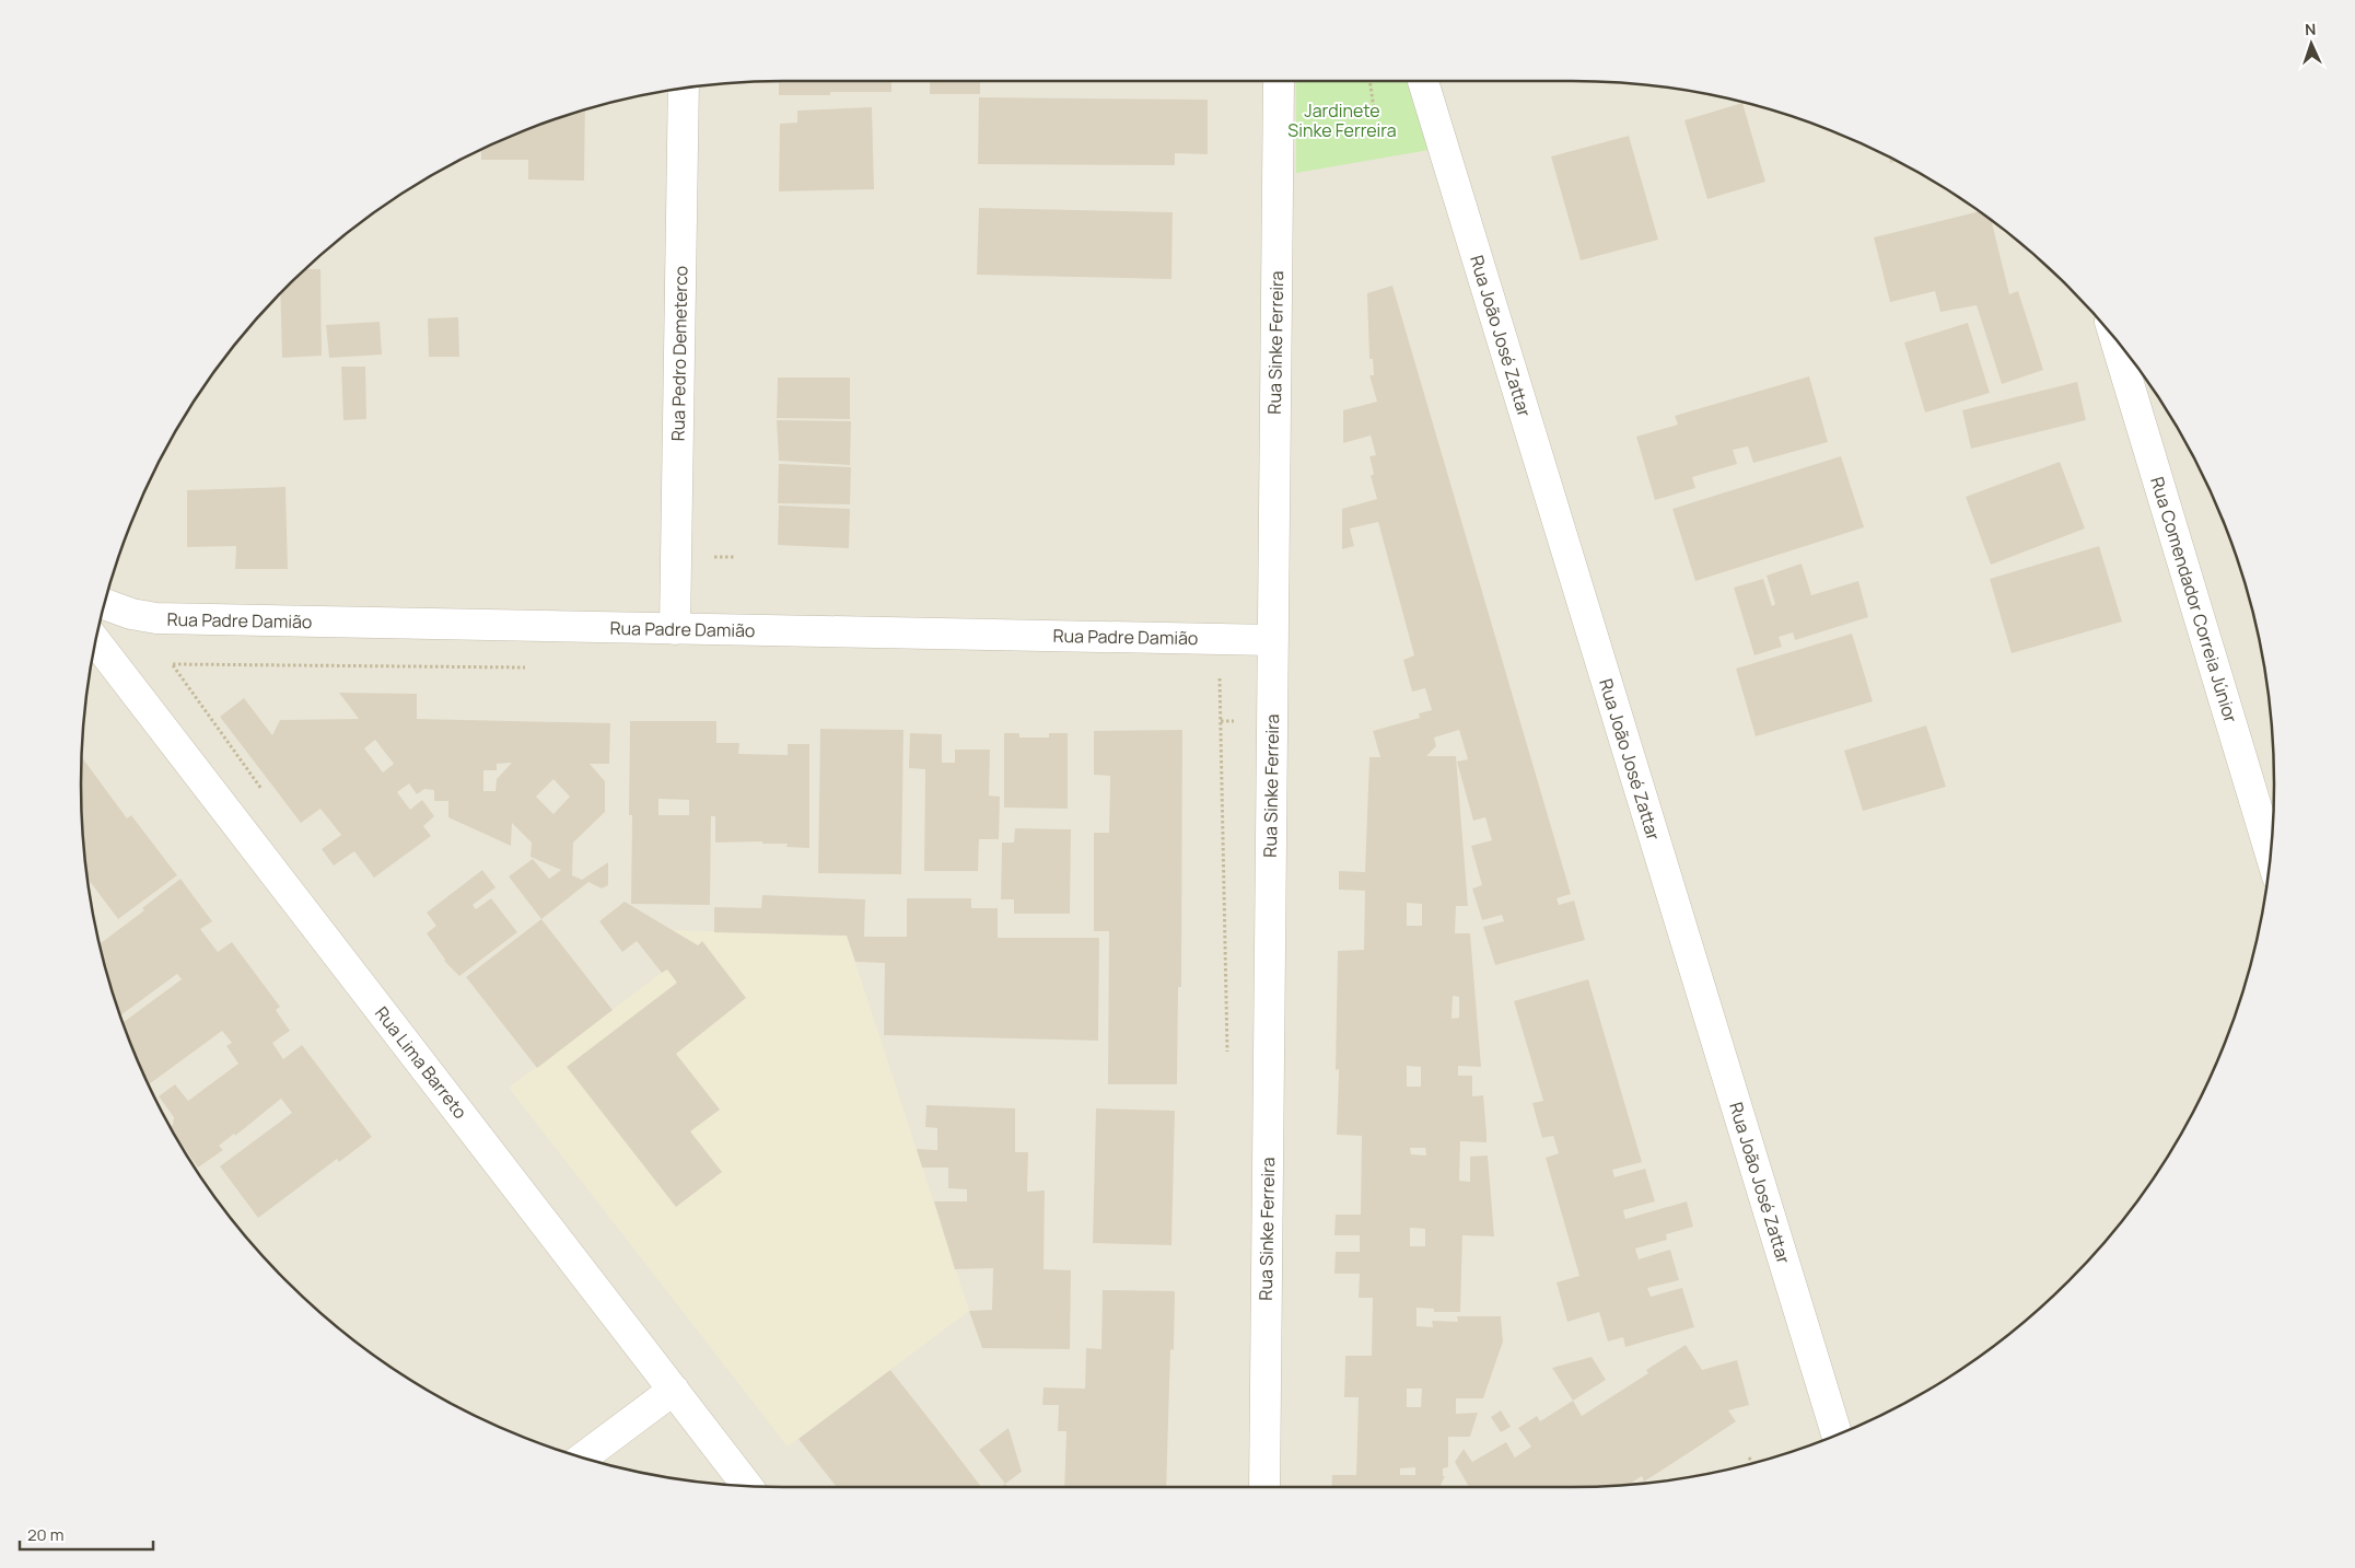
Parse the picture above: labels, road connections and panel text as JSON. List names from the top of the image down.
{
  "streets": {
    "street": [
      "Rua João José Zattar",
      "Rua Sinke Ferreira",
      "Rua Pedro Demeterco",
      "Rua Comendador Correia Júnior",
      "Rua Padre Damião",
      "Rua Lima Barreto"
    ]
  },
  "crossings": [
    ["Rua Sinke Ferreira", "Rua Padre Damião"],
    ["Rua Pedro Demeterco", "Rua Padre Damião"]
  ],
  "parks": ["Jardinete Sinke Ferreira"],
  "scale_bar": "20 m",
  "north": "top"
}
